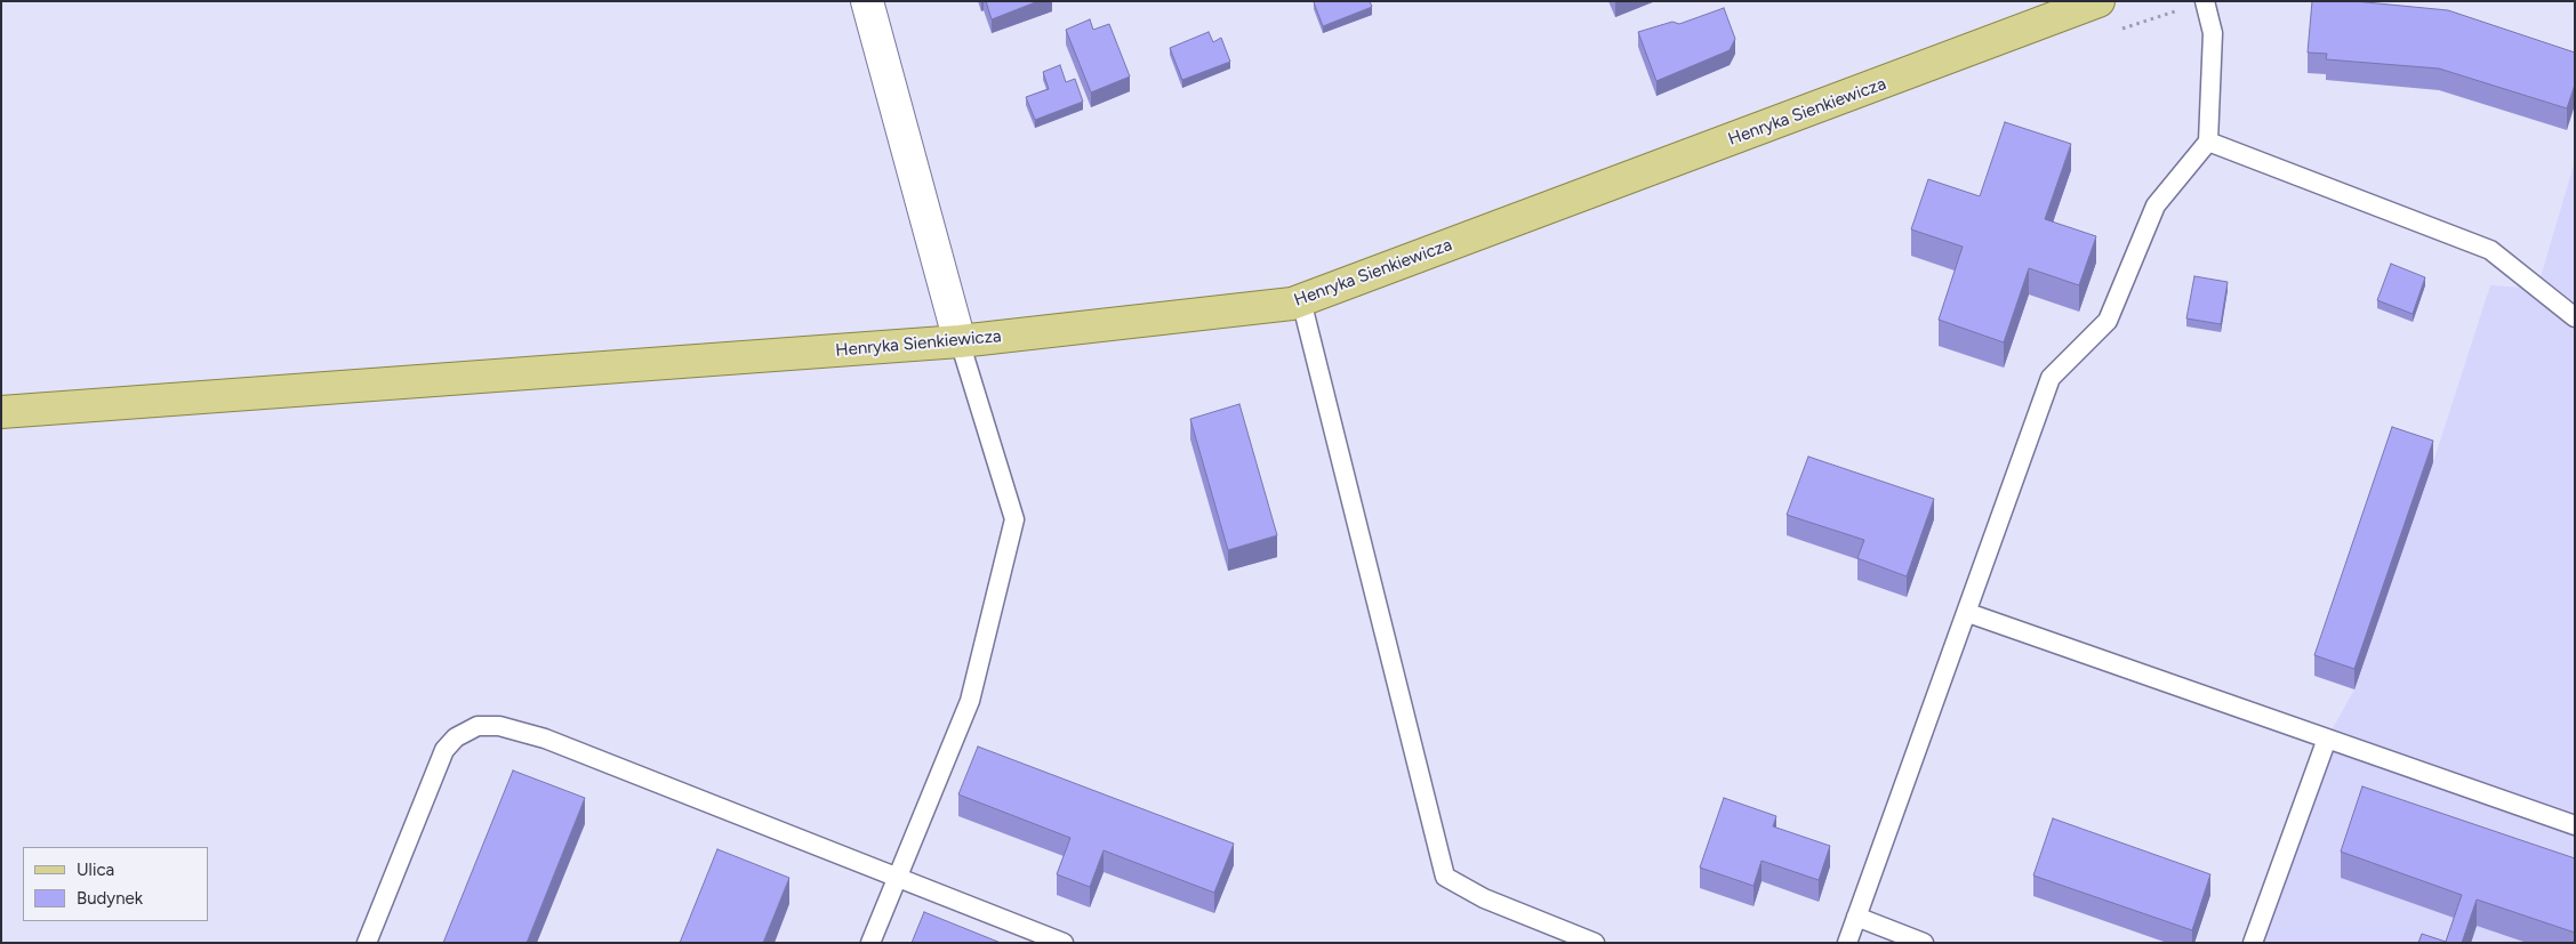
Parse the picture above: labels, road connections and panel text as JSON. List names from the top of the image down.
{
  "streets": {
    "main road": ["Henryka Sienkiewicza"]
  },
  "legend": ["Ulica", "Budynek"]
}
